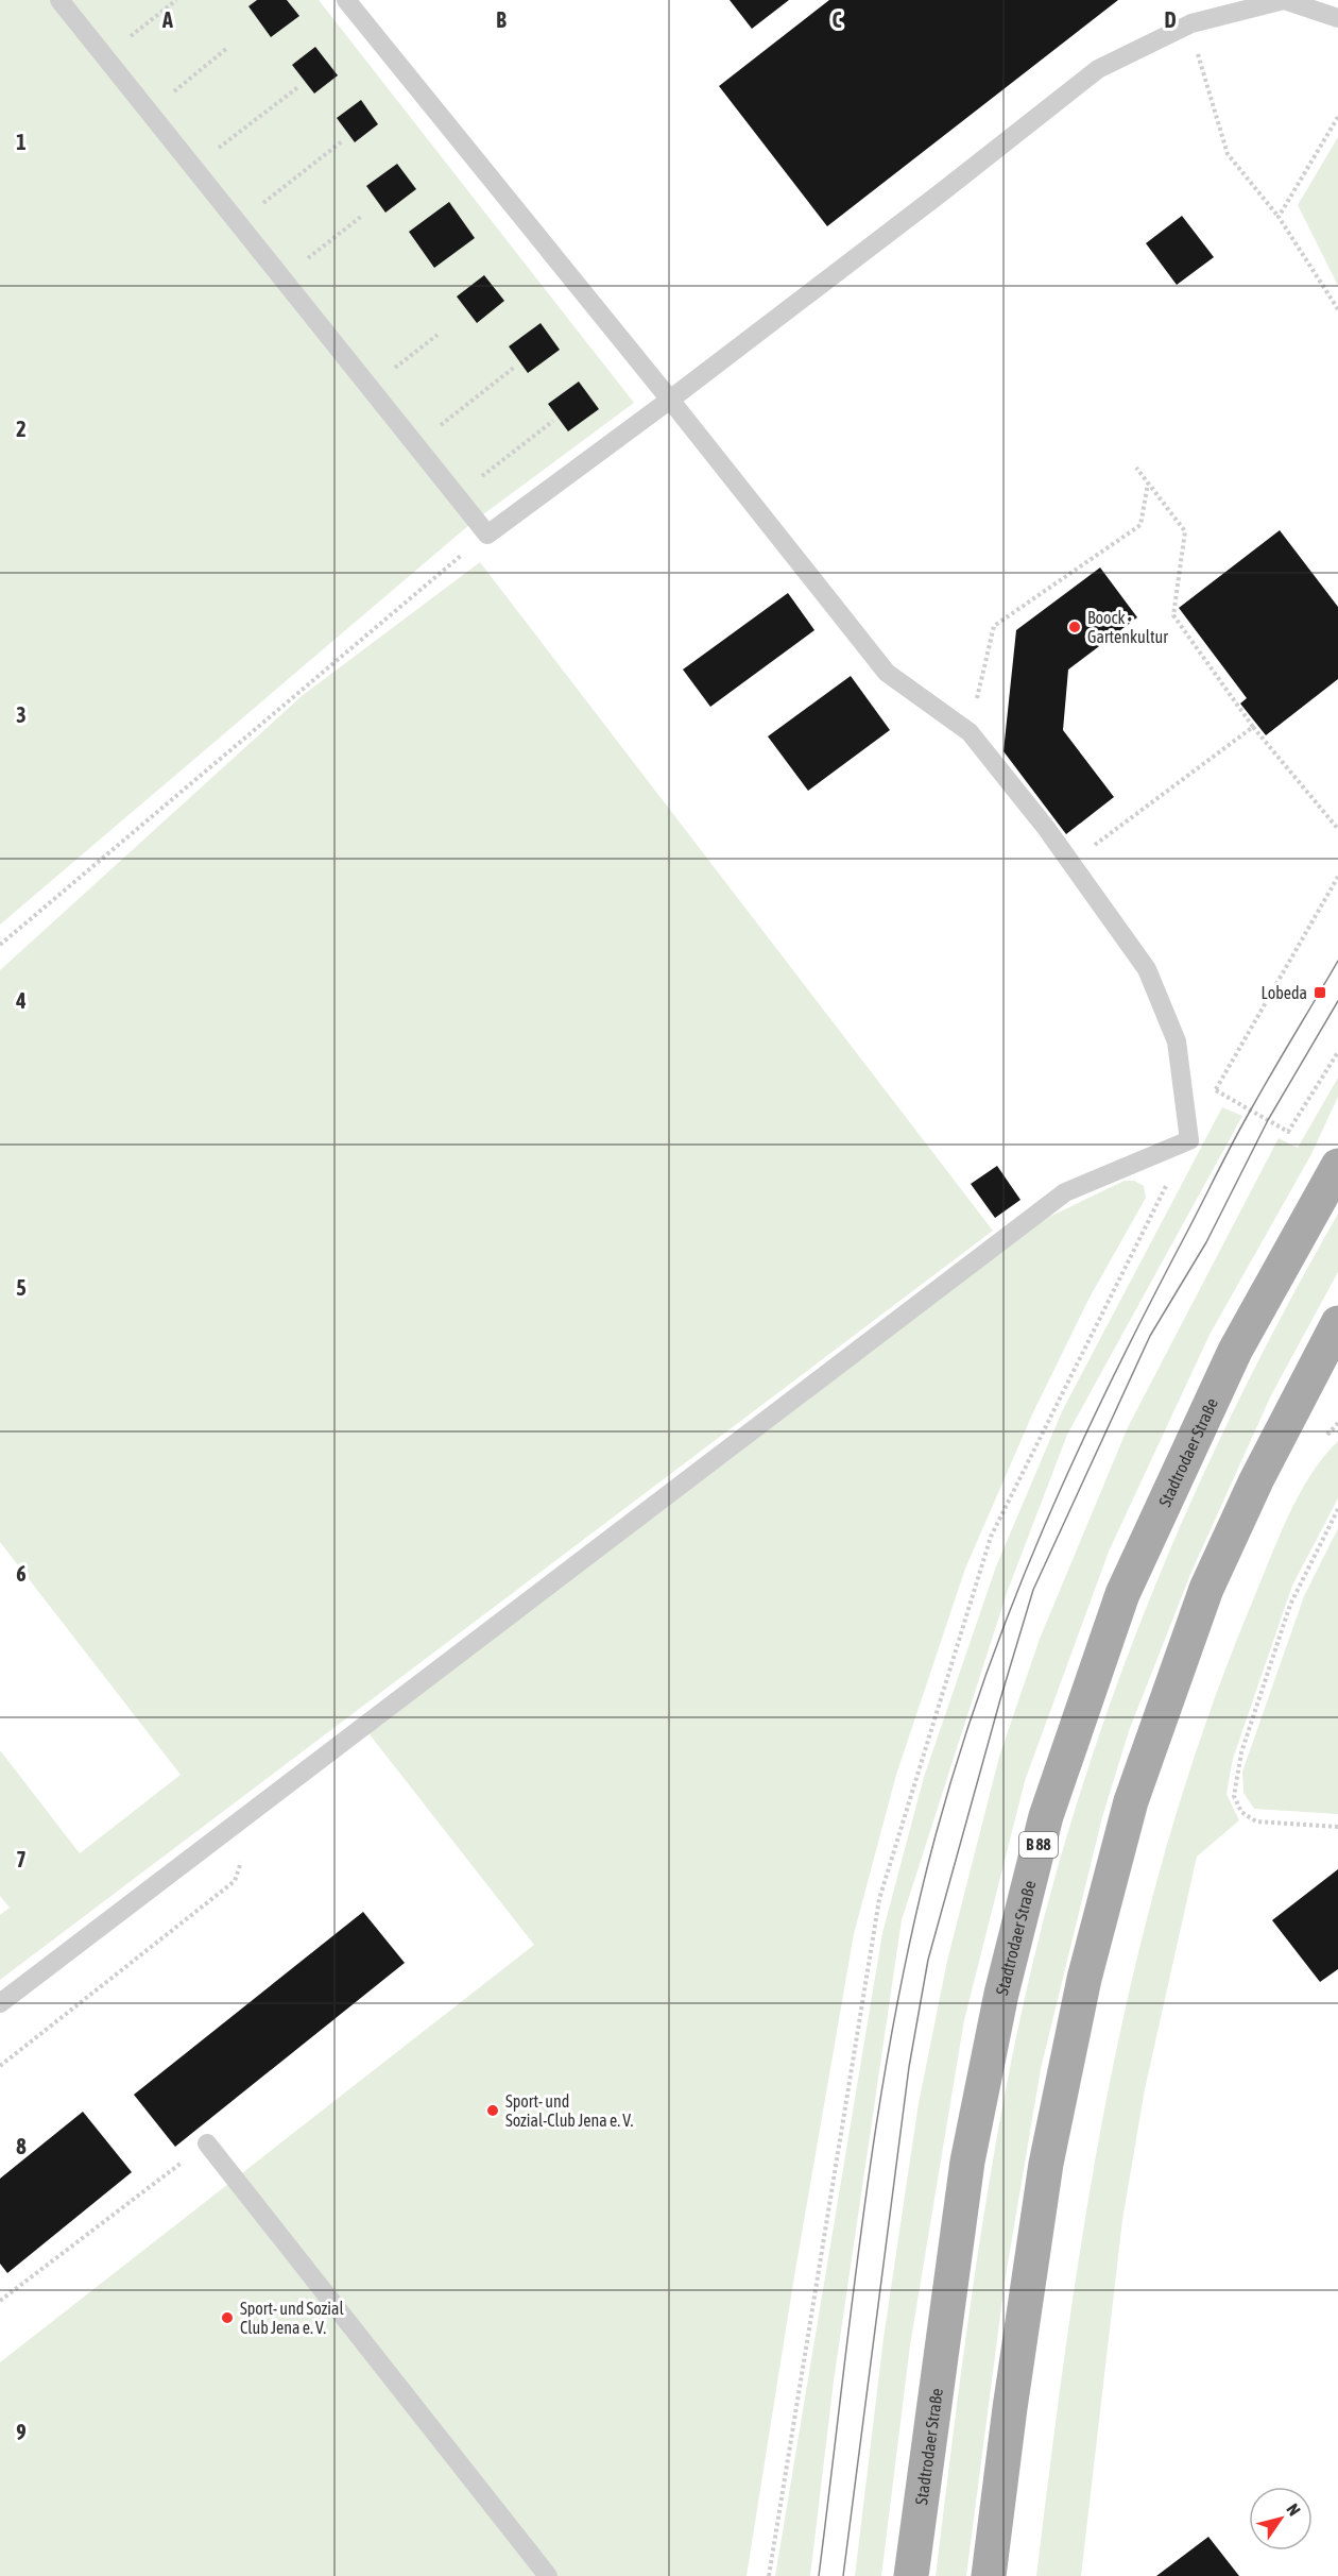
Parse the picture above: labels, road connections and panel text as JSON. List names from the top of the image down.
{
  "streets": {
    "main road": ["Stadtrodaer Straße", "B 88"]
  },
  "places": {
    "other": ["Boock - Gartenkultur", "Sport- und Sozial-Club Jena e. V.", "Sport- und Sozial Club Jena e. V."],
    "transit": ["Lobeda"]
  },
  "north": "top right",
  "grid": {
    "columns": [
      "A",
      "B",
      "C",
      "D"
    ],
    "rows": [
      "1",
      "2",
      "3",
      "4",
      "5",
      "6",
      "7",
      "8",
      "9"
    ]
  }
}
